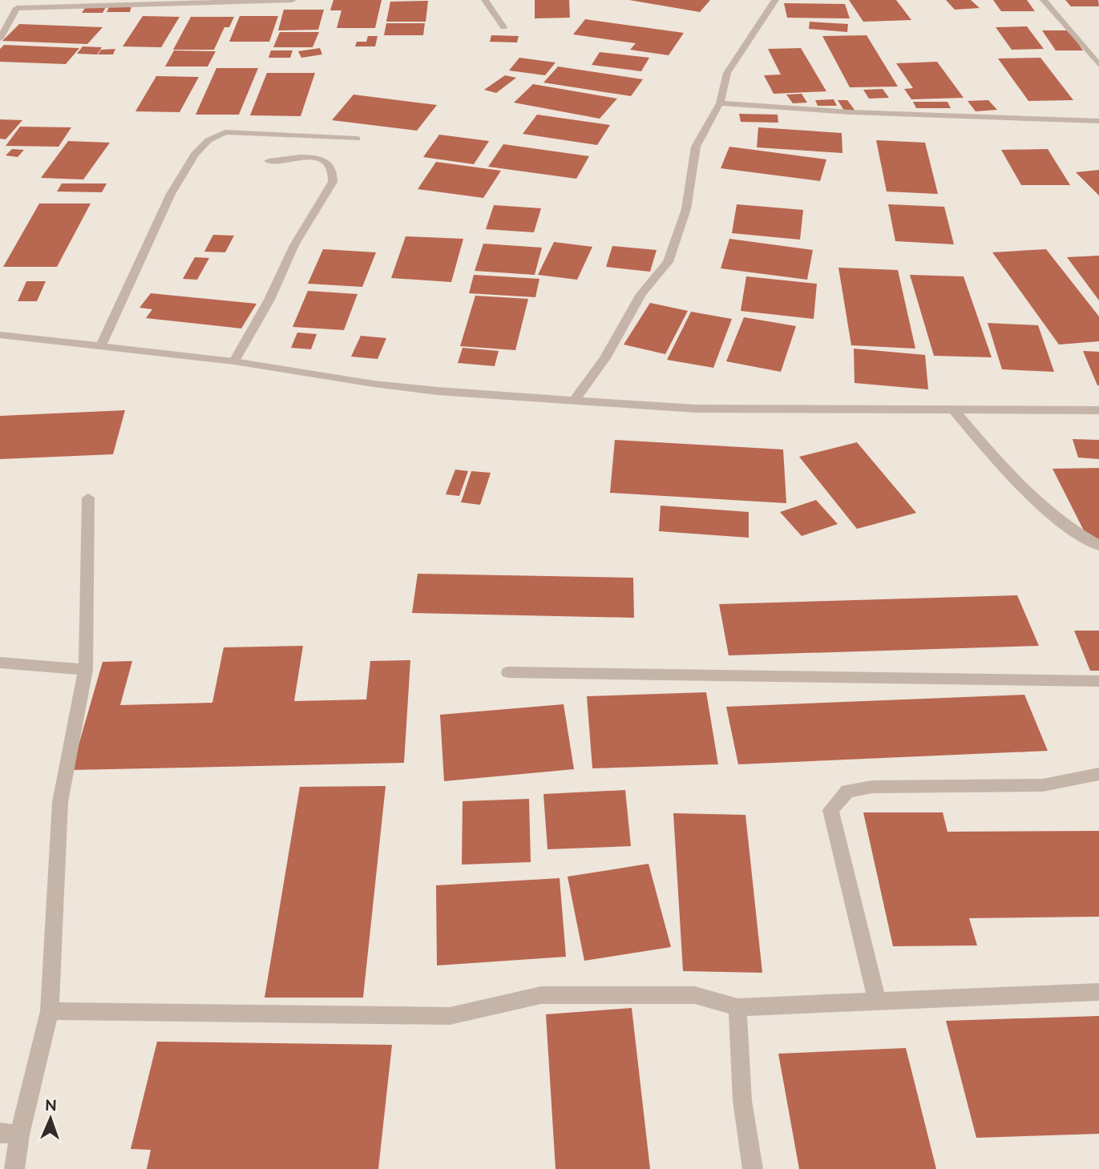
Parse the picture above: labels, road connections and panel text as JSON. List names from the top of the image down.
{
  "north": "top"
}
